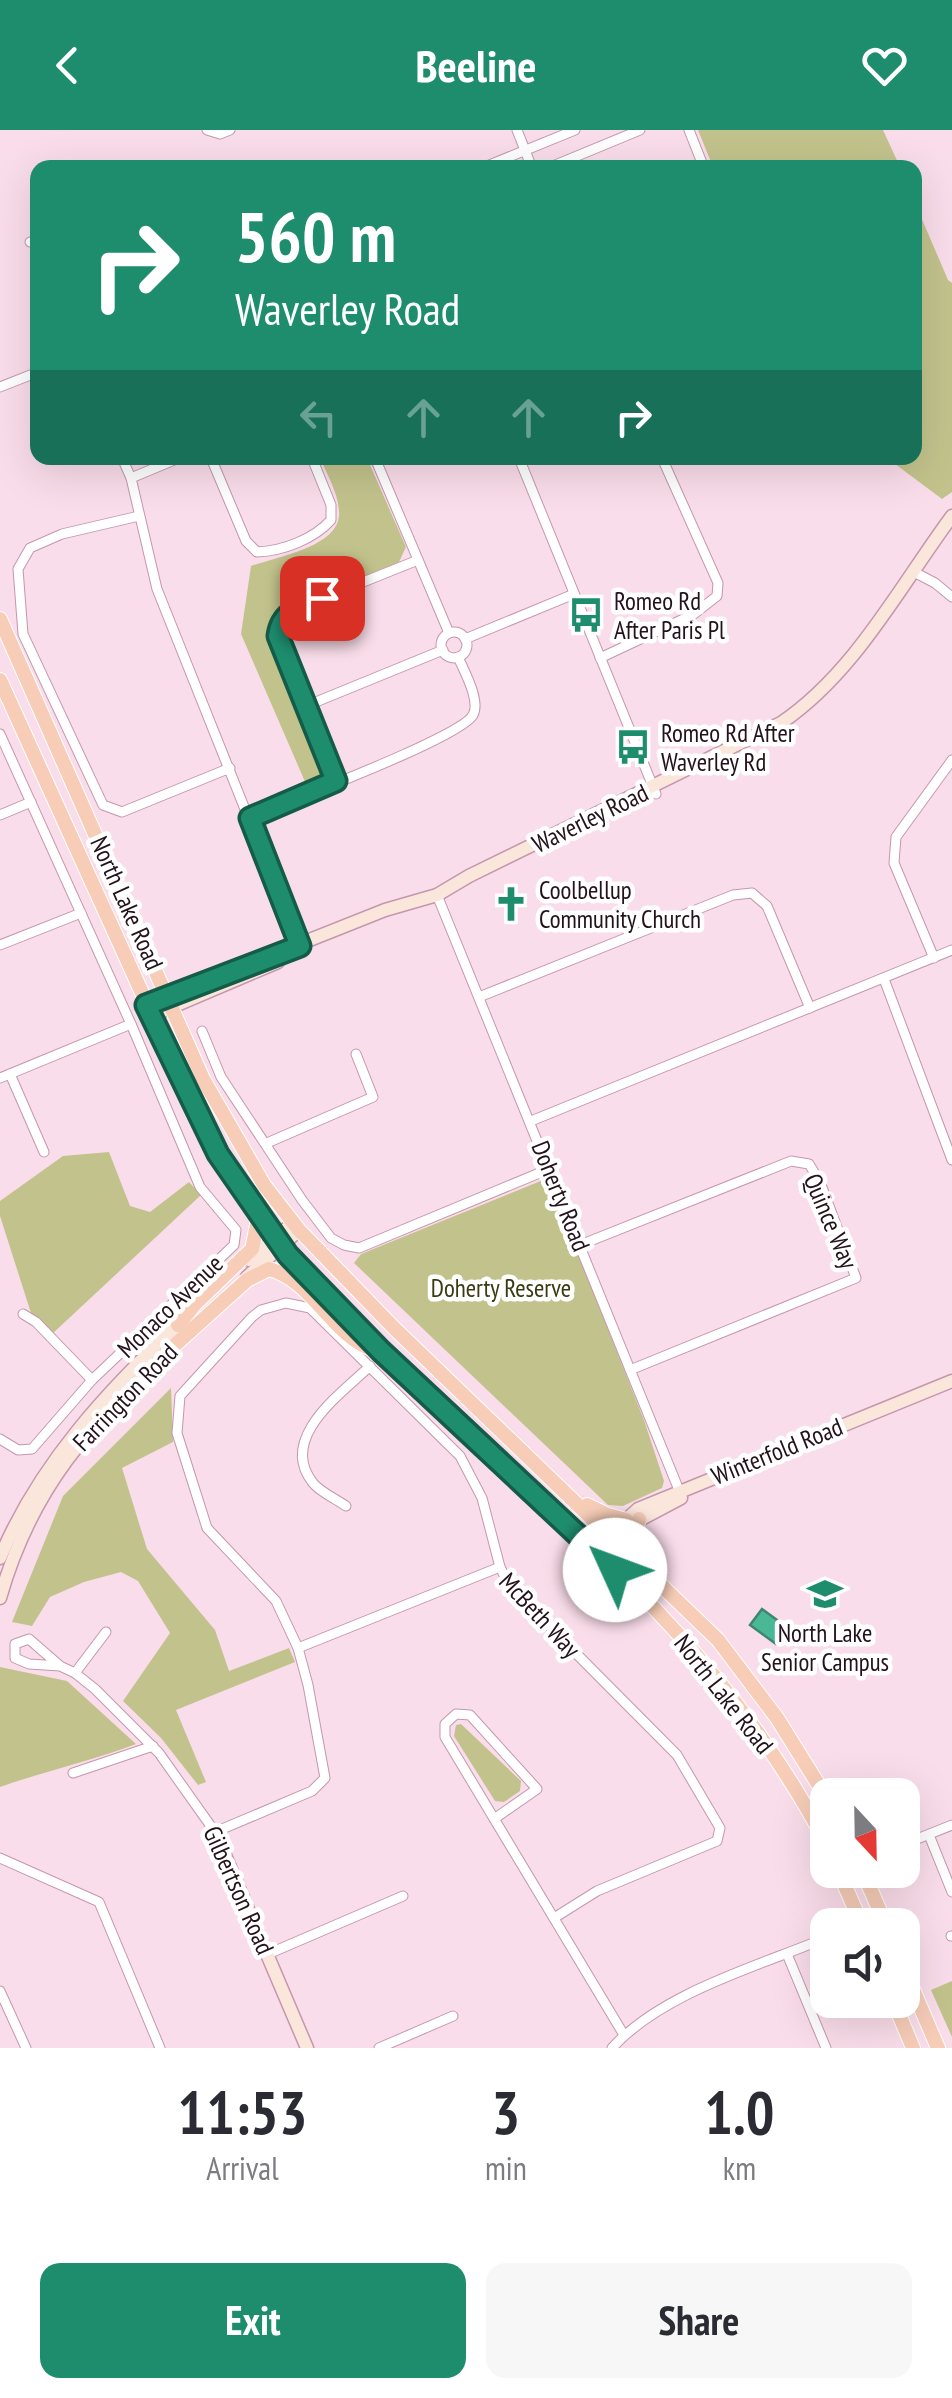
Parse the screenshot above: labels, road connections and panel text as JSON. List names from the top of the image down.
{
  "streets": {
    "main road": [
      "Waverley Road",
      "North Lake Road",
      "Farrington Road",
      "Winterfold Road",
      "Gilbertson Road"
    ],
    "street": [
      "Doherty Road",
      "Quince Way",
      "Monaco Avenue",
      "McBeth Way"
    ]
  },
  "crossings": [
    ["Waverley Road", "North Lake Road"],
    ["Waverley Road", "Doherty Road"],
    ["North Lake Road", "Farrington Road"],
    ["North Lake Road", "Winterfold Road"],
    ["Doherty Road", "Quince Way"],
    ["Doherty Road", "Winterfold Road"]
  ],
  "parks": ["Doherty Reserve"],
  "places": {
    "bus stop": ["Romeo Rd After Paris Pl", "Romeo Rd After Waverley Rd"],
    "church": ["Coolbellup Community Church"],
    "school or university": ["North Lake Senior Campus"]
  },
  "north": "bottom",
  "page": {
    "header": "Beeline",
    "turn": ["560 m", "Waverley Road"],
    "eta": [
      "11:53",
      "Arrival",
      "3",
      "min",
      "1.0",
      "km"
    ],
    "buttons": ["Exit", "Share"]
  }
}
